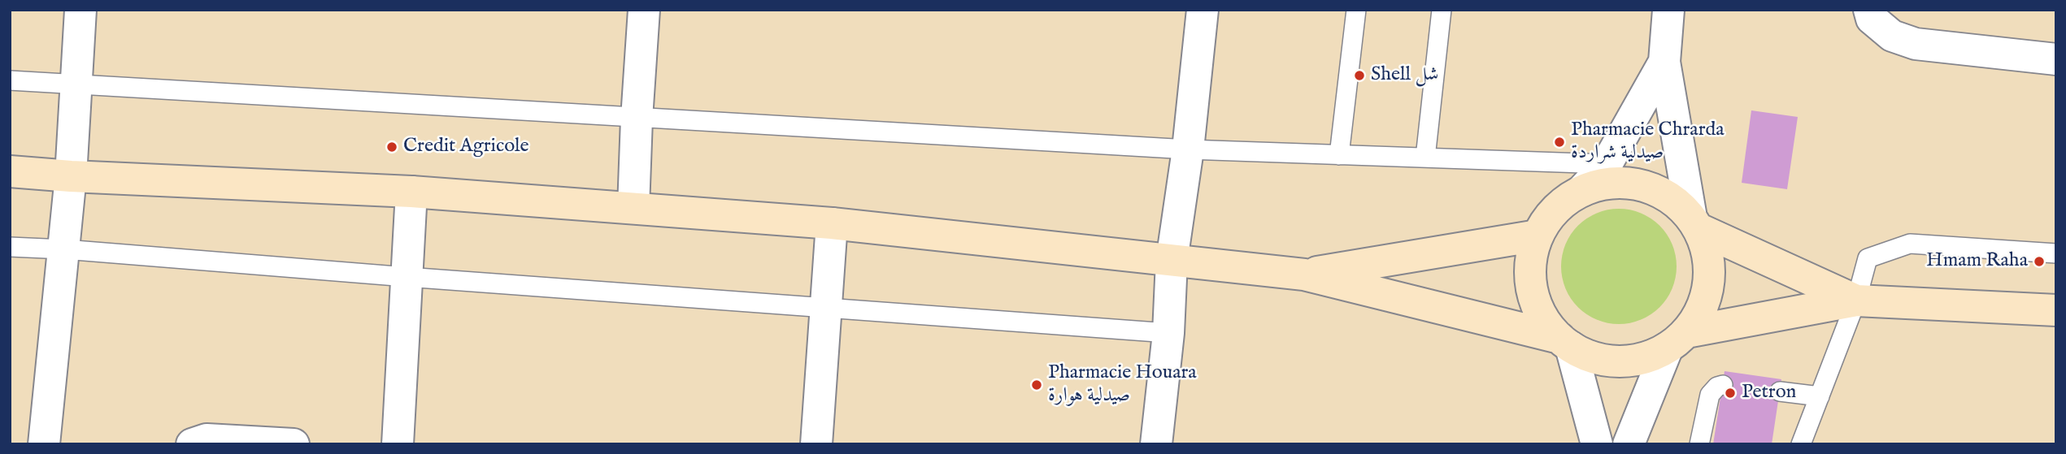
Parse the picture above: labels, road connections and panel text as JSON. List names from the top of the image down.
{
  "places": [
    "Shell شل",
    "Pharmacie Chrarda صيدلية شراردة",
    "Credit Agricole",
    "Hmam Raha",
    "Pharmacie Houara صيدلية هوارة",
    "Petron"
  ]
}
